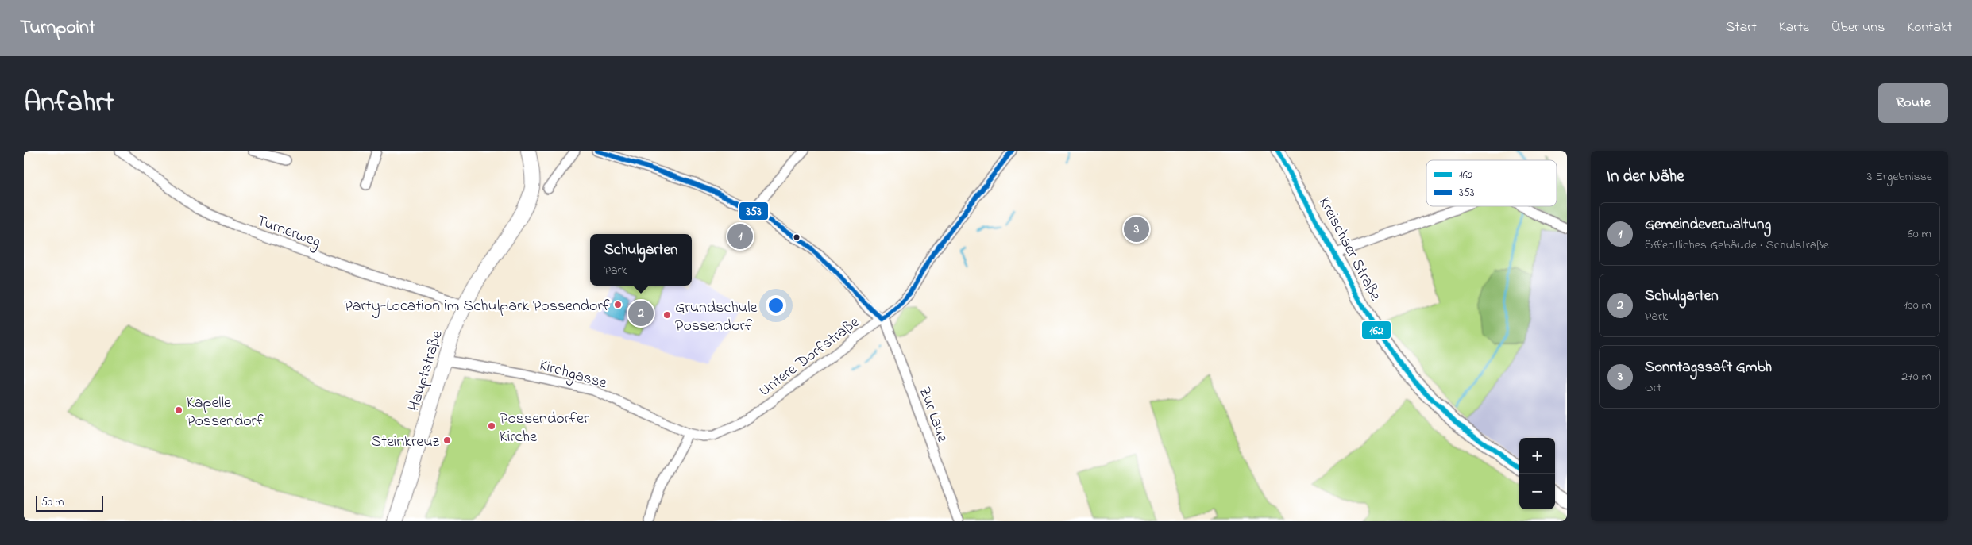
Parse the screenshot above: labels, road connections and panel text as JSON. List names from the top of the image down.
{
  "streets": {
    "main road": ["Kreischaer Straße", "Hauptstraße"],
    "street": [
      "Turnerweg",
      "Untere Dorfstraße",
      "Kirchgasse",
      "Zur Laue"
    ]
  },
  "crossings": [
    ["Turnerweg", "Hauptstraße"],
    ["Untere Dorfstraße", "Kirchgasse"],
    ["Untere Dorfstraße", "Zur Laue"],
    ["Hauptstraße", "Kirchgasse"]
  ],
  "places": [
    "Party-Location im Schulpark Possendorf",
    "Grundschule Possendorf",
    "Kapelle Possendorf",
    "Possendorfer Kirche",
    "Steinkreuz"
  ],
  "lines": ["transit line 162", "transit line 353"],
  "legend": ["162", "353"],
  "scale_bar": "50 m",
  "page": {
    "header": "Turnpoint",
    "nav": [
      "Start",
      "Karte",
      "Über uns",
      "Kontakt"
    ],
    "title": "Anfahrt",
    "buttons": "Route",
    "heading": ["In der Nähe", "3 Ergebnisse"],
    "list": [
      {
        "mark": "1",
        "name": "Gemeindeverwaltung",
        "note": "Öffentliches Gebäude · Schulstraße",
        "value": "60 m"
      },
      {
        "mark": "2",
        "name": "Schulgarten",
        "note": "Park",
        "value": "100 m"
      },
      {
        "mark": "3",
        "name": "Sonntagssaft Gmbh",
        "note": "Ort",
        "value": "270 m"
      }
    ],
    "pins": ["3", "1", "2"],
    "popup": ["Schulgarten", "Park"],
    "map_buttons": ["+", "−"],
    "scale": "50 m"
  }
}
